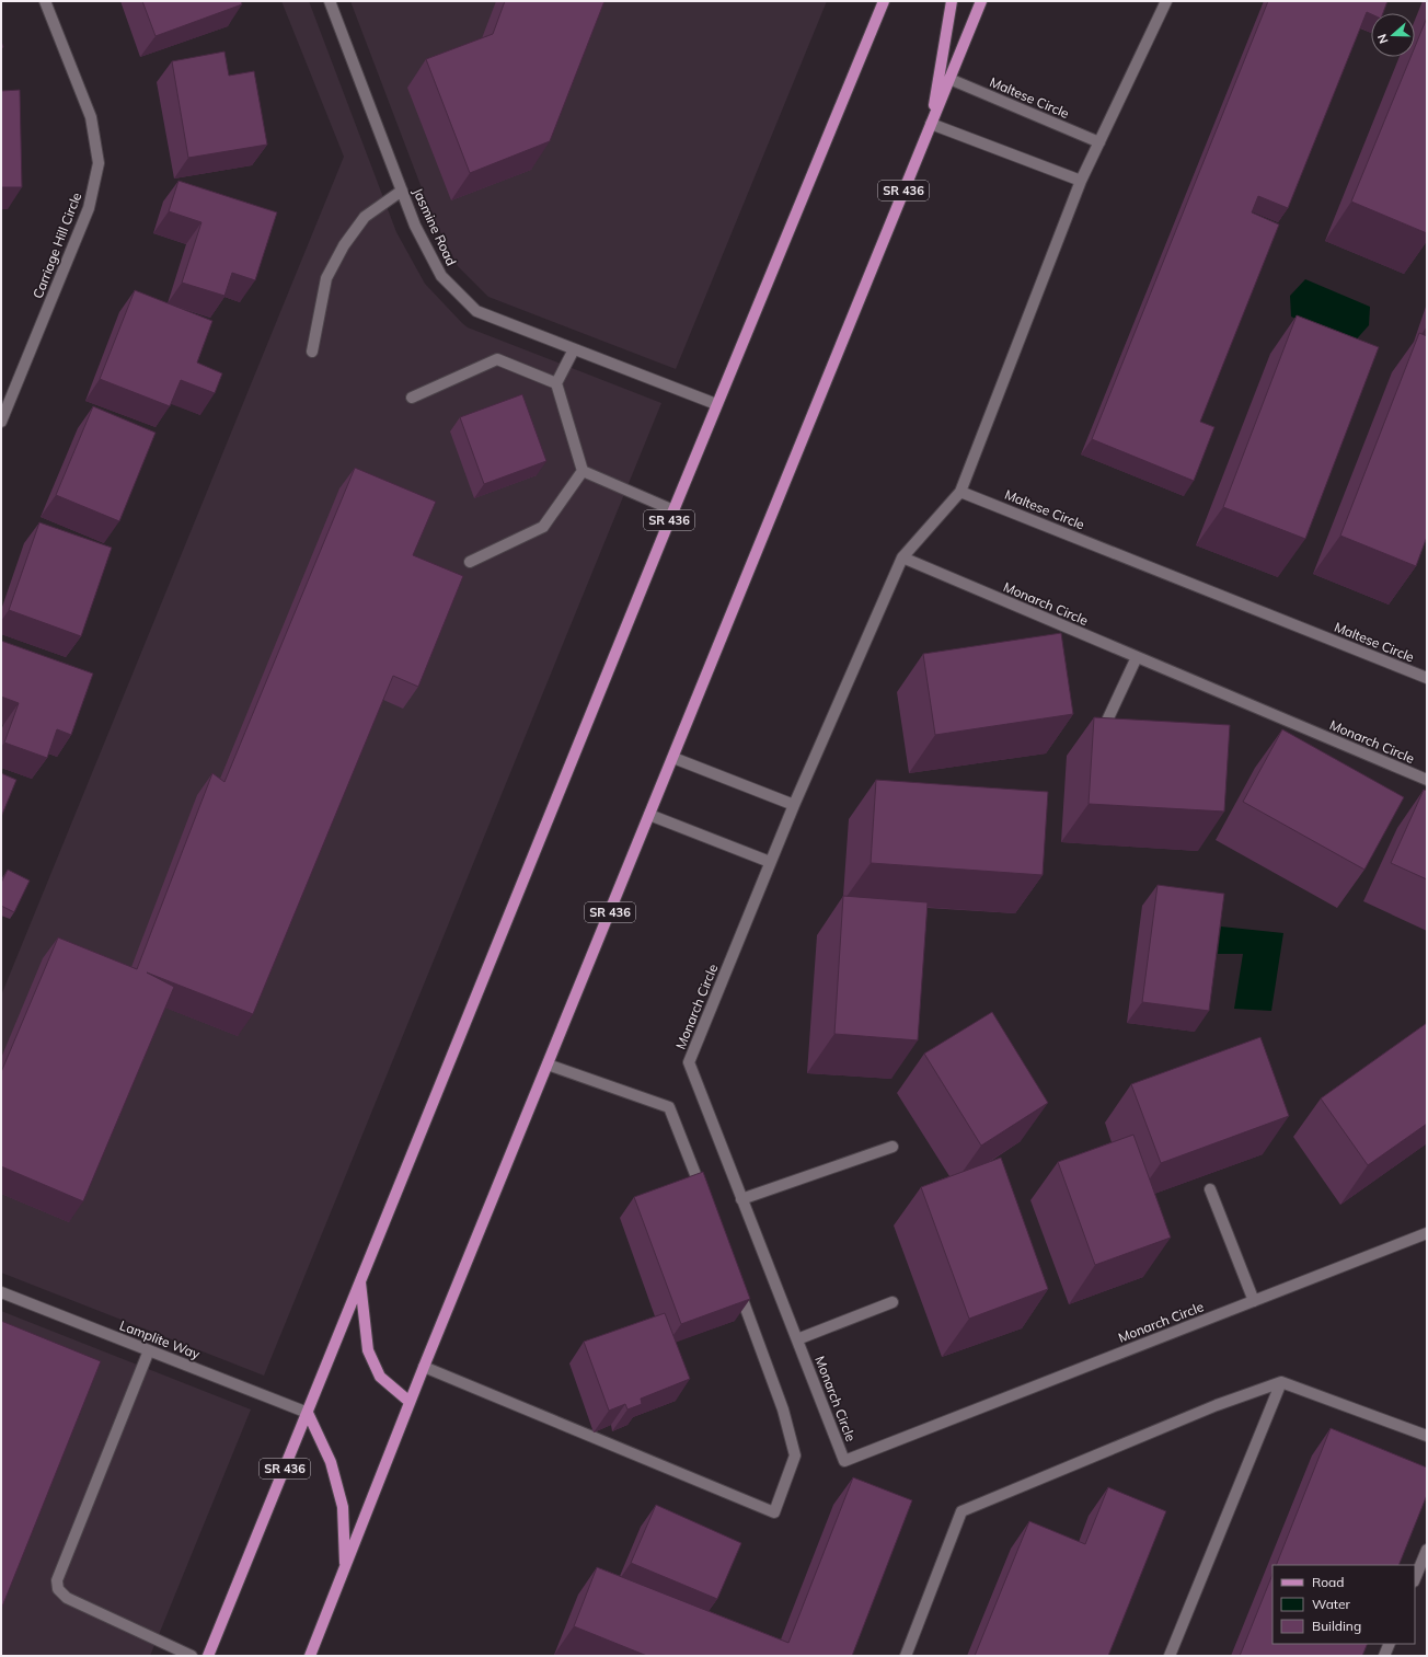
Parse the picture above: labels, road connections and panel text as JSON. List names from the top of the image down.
{
  "streets": {
    "main road": ["SR 436"],
    "street": [
      "Maltese Circle",
      "Jasmine Road",
      "Carriage Hill Circle",
      "Monarch Circle",
      "Lamplite Way"
    ]
  },
  "crossings": [
    ["Maltese Circle", "SR 436"],
    ["SR 436", "Jasmine Road"],
    ["SR 436", "Lamplite Way"]
  ],
  "legend": ["Road", "Water", "Building"],
  "north": "left"
}
